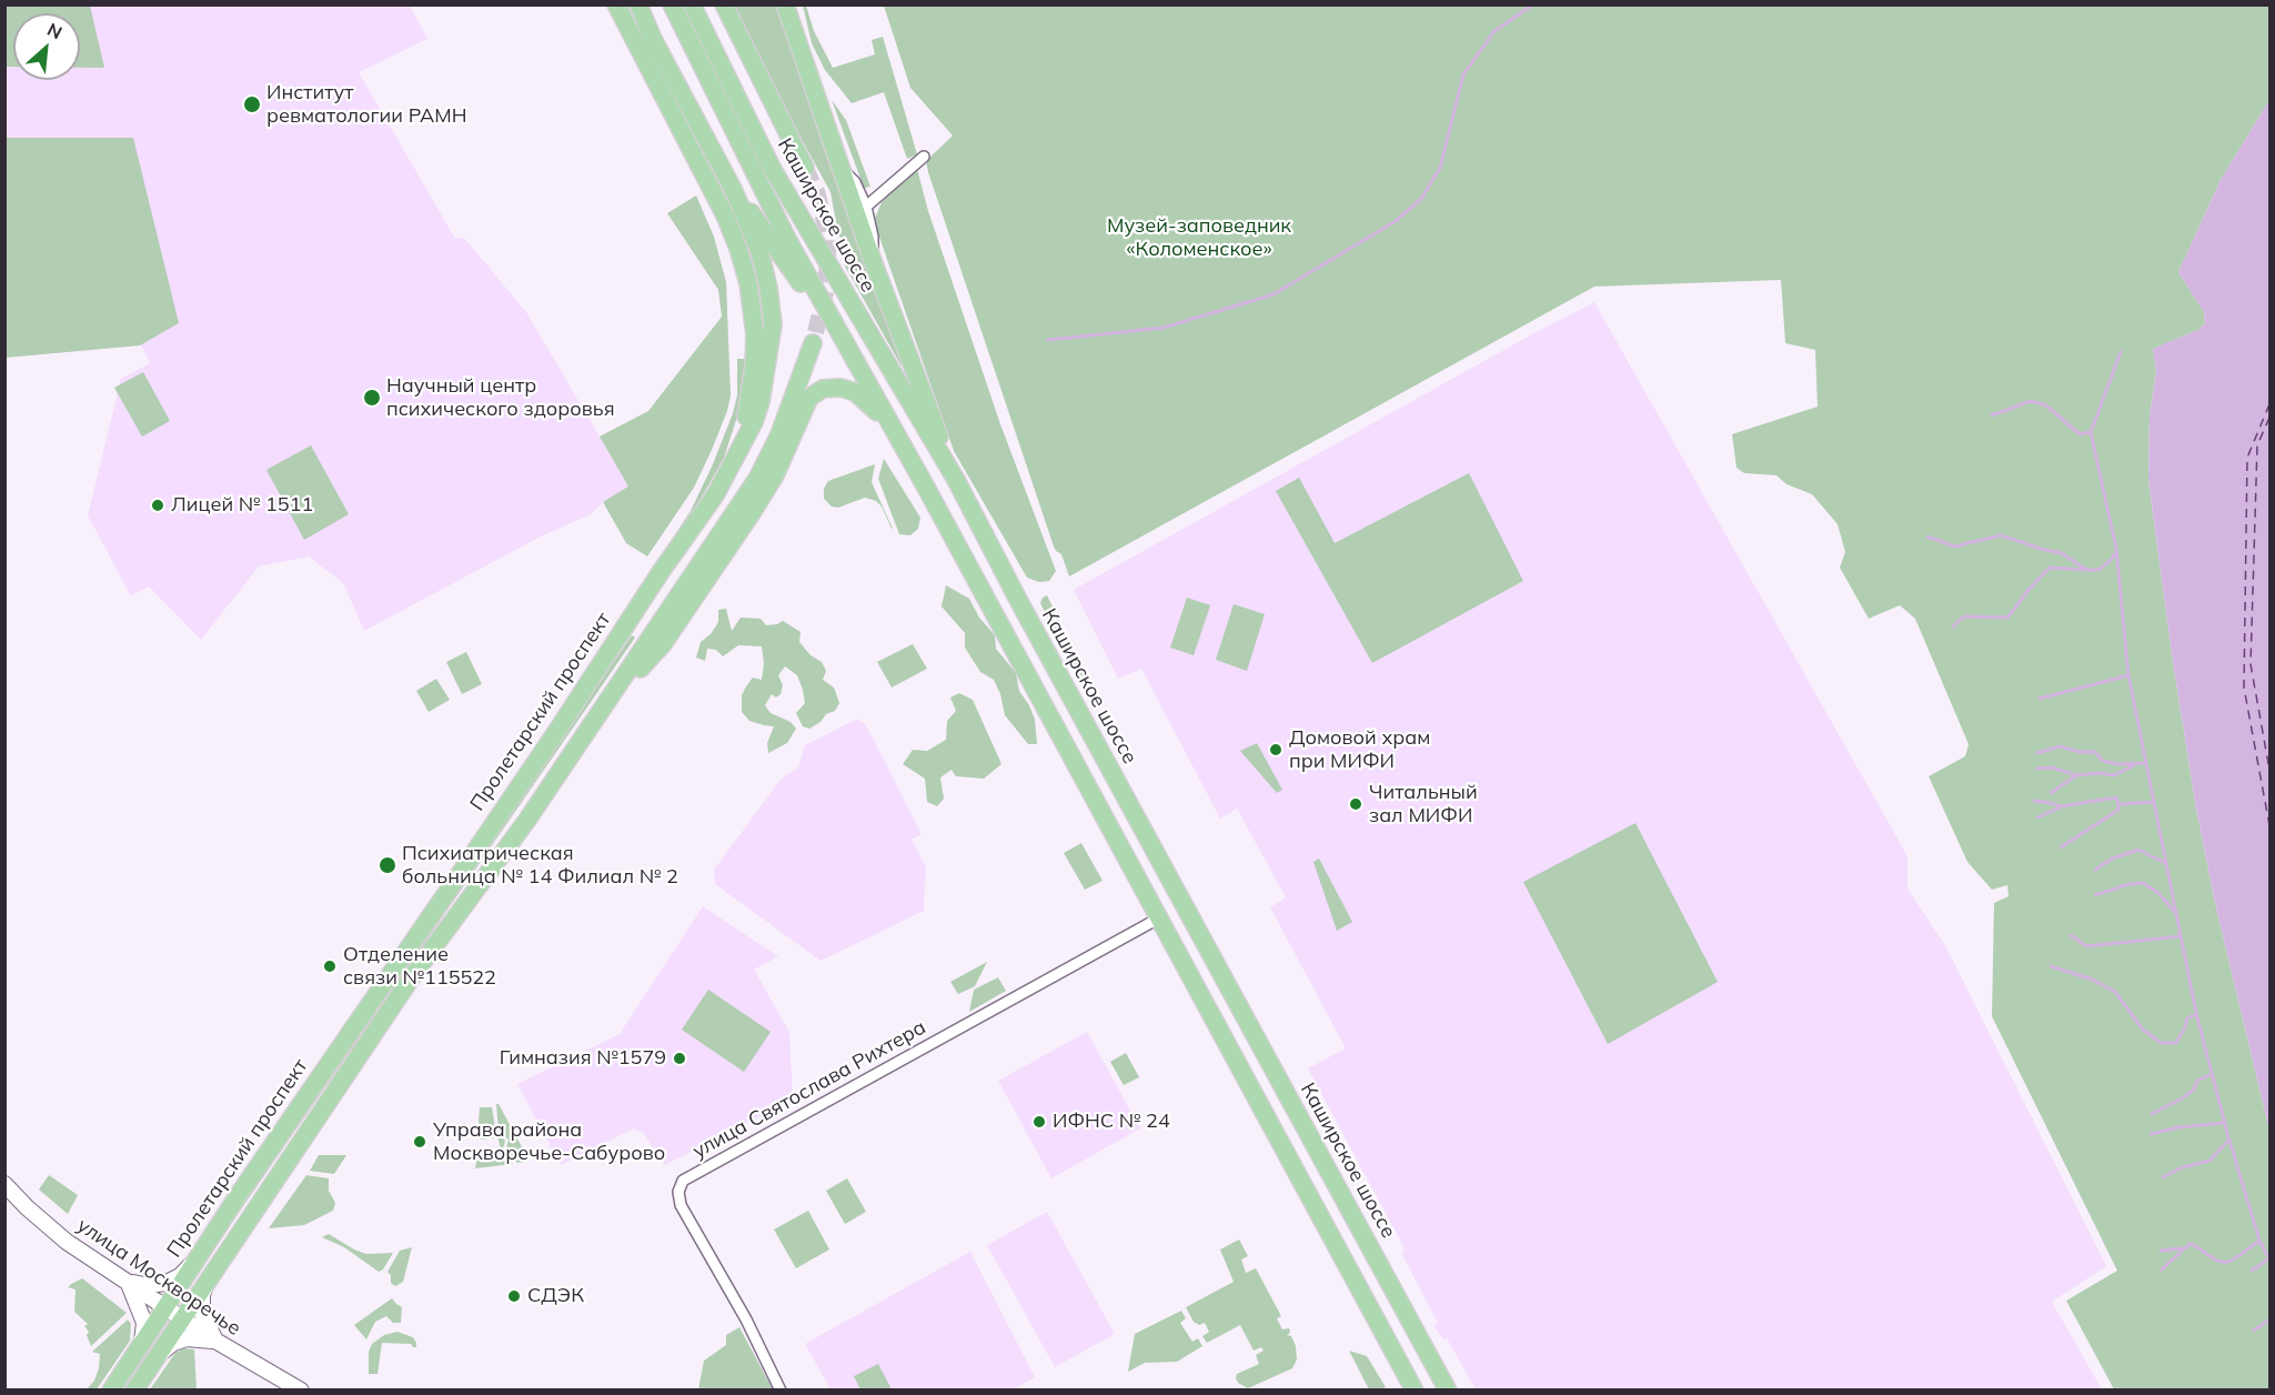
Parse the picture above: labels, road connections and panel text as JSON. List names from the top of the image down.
{
  "streets": {
    "main road": ["Каширское шоссе", "Пролетарский проспект", "улица Москворечье"],
    "street": ["улица Святослава Рихтера"]
  },
  "crossings": [
    ["Каширское шоссе", "улица Святослава Рихтера"],
    ["Пролетарский проспект", "улица Москворечье"]
  ],
  "parks": ["Музей-заповедник «Коломенское»"],
  "places": [
    "Институт ревматологии РАМН",
    "Научный центр психического здоровья",
    "Лицей № 1511",
    "Домовой храм при МИФИ",
    "Читальный зал МИФИ",
    "Психиатрическая больница № 14 Филиал № 2",
    "Отделение связи №115522",
    "Гимназия №1579",
    "ИФНС № 24",
    "Управа района Москворечье-Сабурово",
    "СДЭК"
  ],
  "north": "top right"
}
